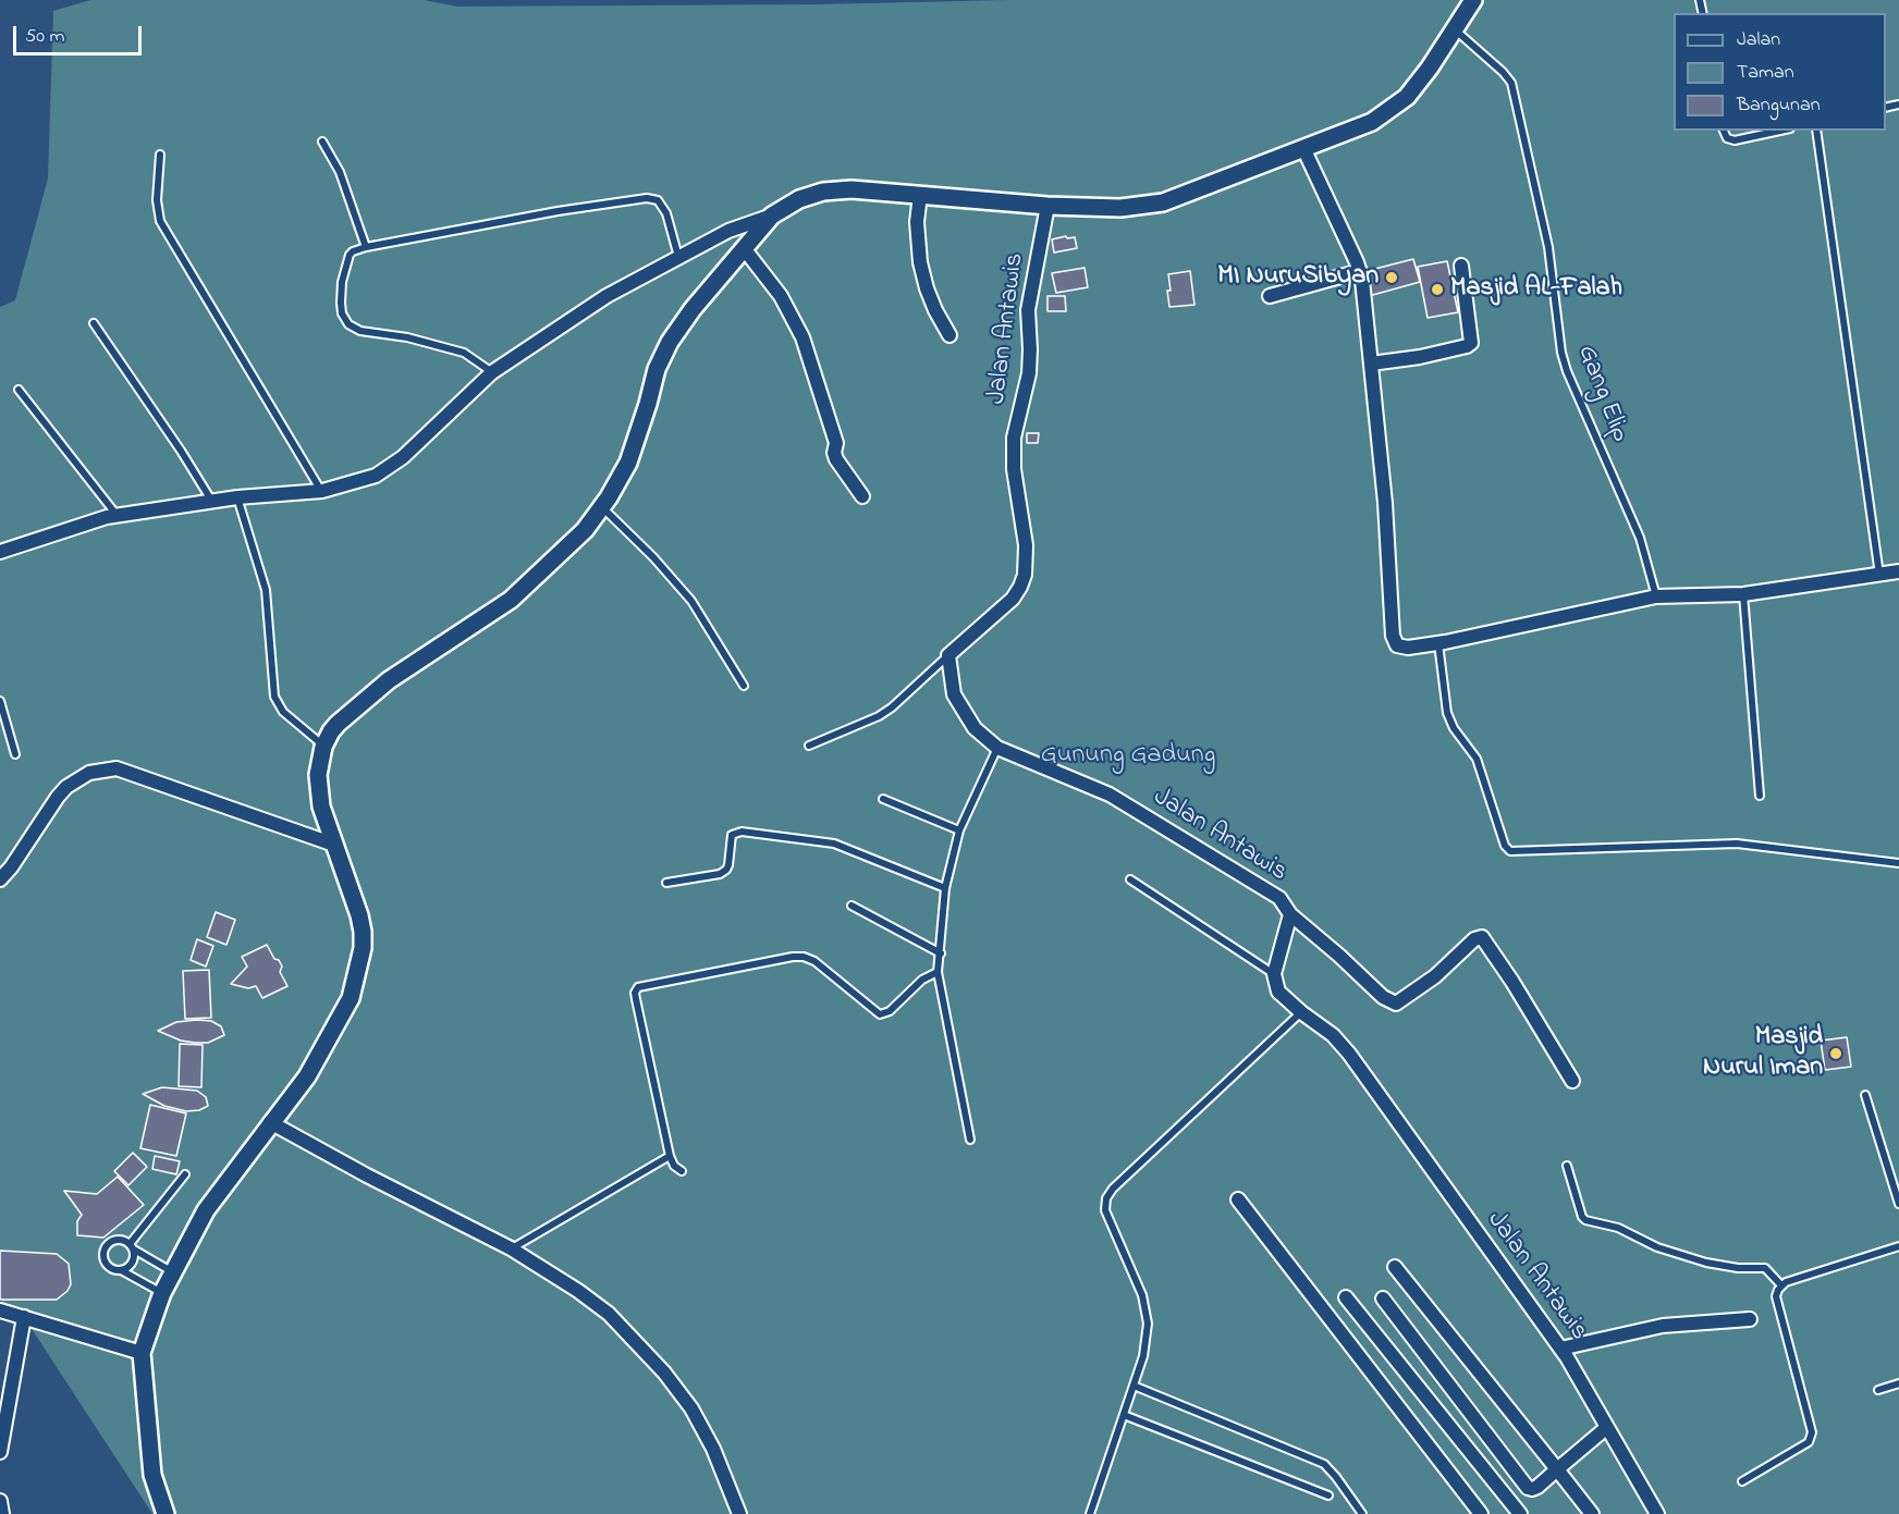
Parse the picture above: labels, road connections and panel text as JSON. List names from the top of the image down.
{
  "streets": {
    "street": ["Jalan Antawis"],
    "lane": ["Gang Elip"]
  },
  "parks": ["Gunung Gadung"],
  "places": ["MI NuruSibyan", "Masjid AL-Falah", "Masjid Nurul Iman"],
  "legend": ["Jalan", "Taman", "Bangunan"],
  "scale_bar": "50 m"
}
